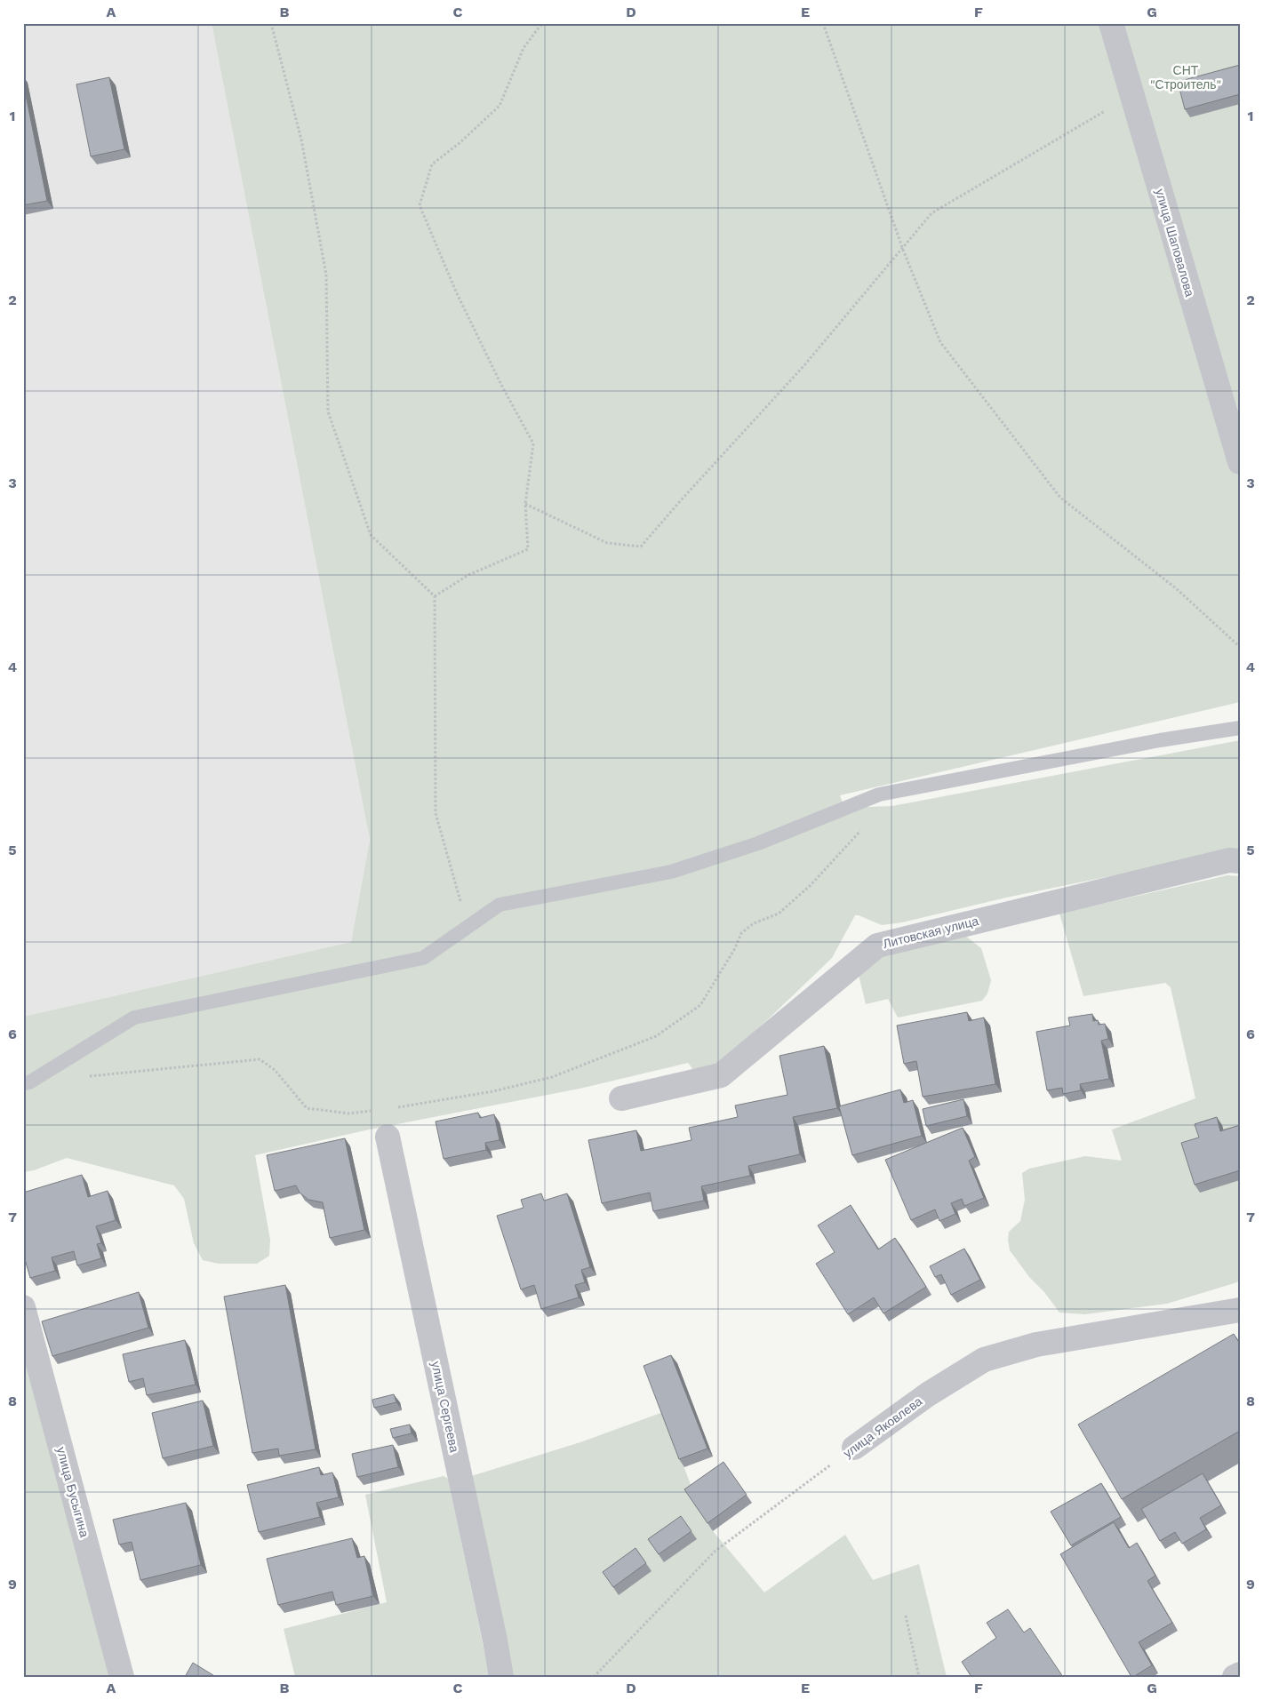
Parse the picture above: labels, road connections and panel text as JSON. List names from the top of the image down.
{
  "streets": {
    "street": [
      "улица Шаповалова",
      "Литовская улица",
      "улица Сергеева",
      "улица Яковлева",
      "улица Бусыгина"
    ]
  },
  "parks": ["СНТ \"Строитель\""],
  "grid": {
    "columns": [
      "A",
      "B",
      "C",
      "D",
      "E",
      "F",
      "G"
    ],
    "rows": [
      "1",
      "2",
      "3",
      "4",
      "5",
      "6",
      "7",
      "8",
      "9"
    ]
  }
}
